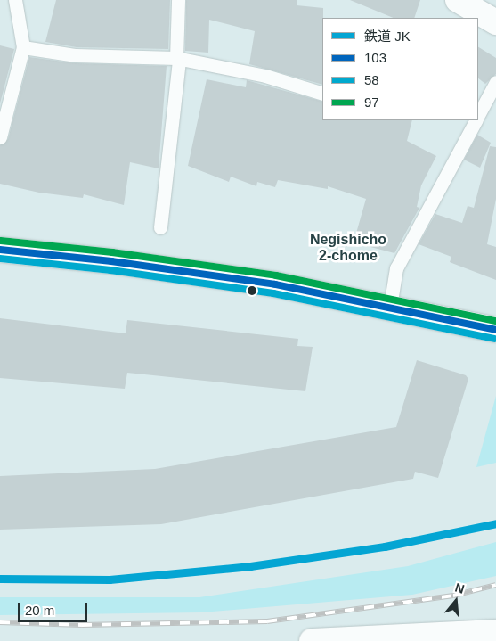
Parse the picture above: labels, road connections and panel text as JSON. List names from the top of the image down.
{
  "districts": ["Negishicho 2-chome"],
  "lines": [
    "transit line 97",
    "transit line 103",
    "transit line 58",
    "rail line JK"
  ],
  "legend": [
    "鉄道 JK",
    "103",
    "58",
    "97"
  ],
  "scale_bar": "20 m",
  "north": "top"
}
